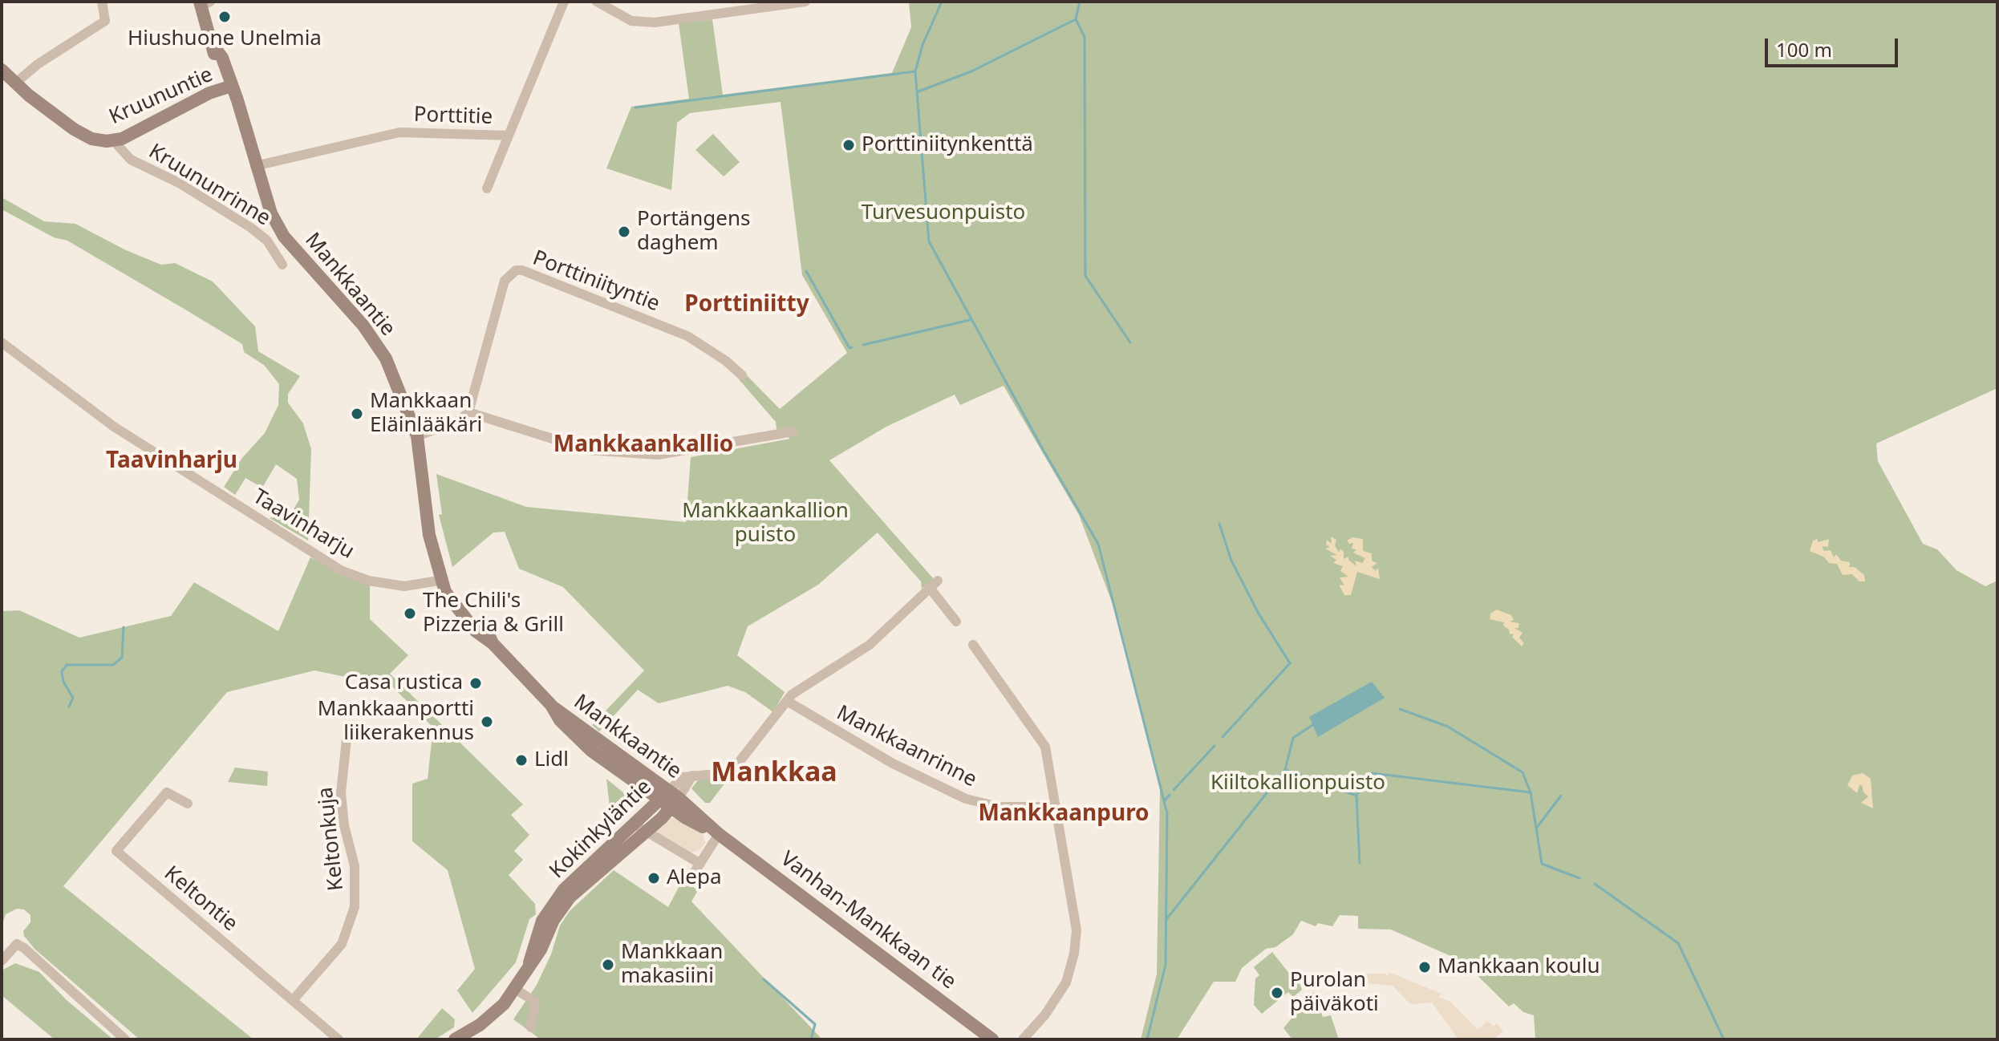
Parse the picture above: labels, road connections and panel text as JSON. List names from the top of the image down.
{
  "streets": {
    "main road": [
      "Kruununtie",
      "Mankkaantie",
      "Kokinkyläntie",
      "Vanhan-Mankkaan tie"
    ],
    "street": [
      "Porttitie",
      "Kruununrinne",
      "Porttiniityntie",
      "Taavinharju",
      "Mankkaanrinne",
      "Keltonkuja",
      "Keltontie"
    ]
  },
  "crossings": [
    ["Kruununtie", "Kruununrinne"],
    ["Kruununtie", "Mankkaantie"],
    ["Porttitie", "Mankkaantie"],
    ["Mankkaantie", "Taavinharju"],
    ["Mankkaantie", "Kokinkyläntie"],
    ["Mankkaantie", "Vanhan-Mankkaan tie"],
    ["Kokinkyläntie", "Vanhan-Mankkaan tie"],
    ["Keltonkuja", "Keltontie"]
  ],
  "districts": [
    "Porttiniitty",
    "Mankkaankallio",
    "Taavinharju",
    "Mankkaa",
    "Mankkaanpuro"
  ],
  "parks": ["Turvesuonpuisto", "Mankkaankallion puisto", "Kiiltokallionpuisto"],
  "places": [
    "Hiushuone Unelmia",
    "Porttiniitynkenttä",
    "Portängens daghem",
    "Mankkaan Eläinlääkäri",
    "The Chili's Pizzeria & Grill",
    "Casa rustica",
    "Mankkaanportti liikerakennus",
    "Lidl",
    "Alepa",
    "Mankkaan makasiini",
    "Mankkaan koulu",
    "Purolan päiväkoti"
  ],
  "scale_bar": "100 m"
}
